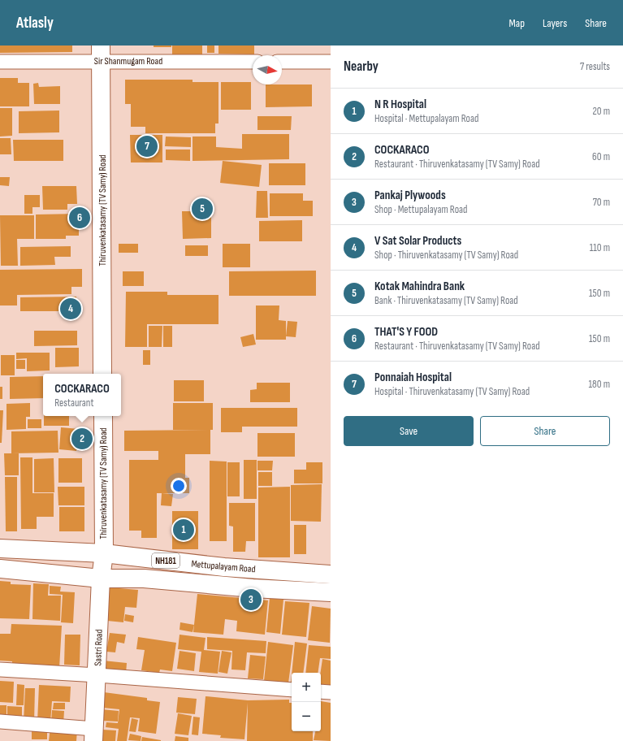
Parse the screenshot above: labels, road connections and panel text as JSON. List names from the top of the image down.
{
  "streets": {
    "main road": [
      "Thiruvenkatasamy (TV Samy) Road",
      "NH181",
      "Mettupalayam Road",
      "Sastri Road"
    ],
    "street": ["Sir Shanmugam Road"]
  },
  "crossings": [
    ["Sir Shanmugam Road", "Thiruvenkatasamy (TV Samy) Road"],
    ["Thiruvenkatasamy (TV Samy) Road", "Mettupalayam Road"],
    ["Thiruvenkatasamy (TV Samy) Road", "Sastri Road"],
    ["Mettupalayam Road", "Sastri Road"]
  ],
  "north": "right",
  "page": {
    "header": "Atlasly",
    "nav": ["Map", "Layers", "Share"],
    "heading": ["Nearby", "7 results"],
    "list": [
      {
        "mark": "1",
        "name": "N R Hospital",
        "note": "Hospital · Mettupalayam Road",
        "value": "20 m"
      },
      {
        "mark": "2",
        "name": "COCKARACO",
        "note": "Restaurant · Thiruvenkatasamy (TV Samy) Road",
        "value": "60 m"
      },
      {
        "mark": "3",
        "name": "Pankaj Plywoods",
        "note": "Shop · Mettupalayam Road",
        "value": "70 m"
      },
      {
        "mark": "4",
        "name": "V Sat Solar Products",
        "note": "Shop · Thiruvenkatasamy (TV Samy) Road",
        "value": "110 m"
      },
      {
        "mark": "5",
        "name": "Kotak Mahindra Bank",
        "note": "Bank · Thiruvenkatasamy (TV Samy) Road",
        "value": "150 m"
      },
      {
        "mark": "6",
        "name": "THAT'S Y FOOD",
        "note": "Restaurant · Thiruvenkatasamy (TV Samy) Road",
        "value": "150 m"
      },
      {
        "mark": "7",
        "name": "Ponnaiah Hospital",
        "note": "Hospital · Thiruvenkatasamy (TV Samy) Road",
        "value": "180 m"
      }
    ],
    "pins": [
      "7",
      "5",
      "6",
      "4",
      "2",
      "1",
      "3"
    ],
    "popup": ["COCKARACO", "Restaurant"],
    "buttons": ["Save", "Share"],
    "map_buttons": ["+", "−"]
  }
}
